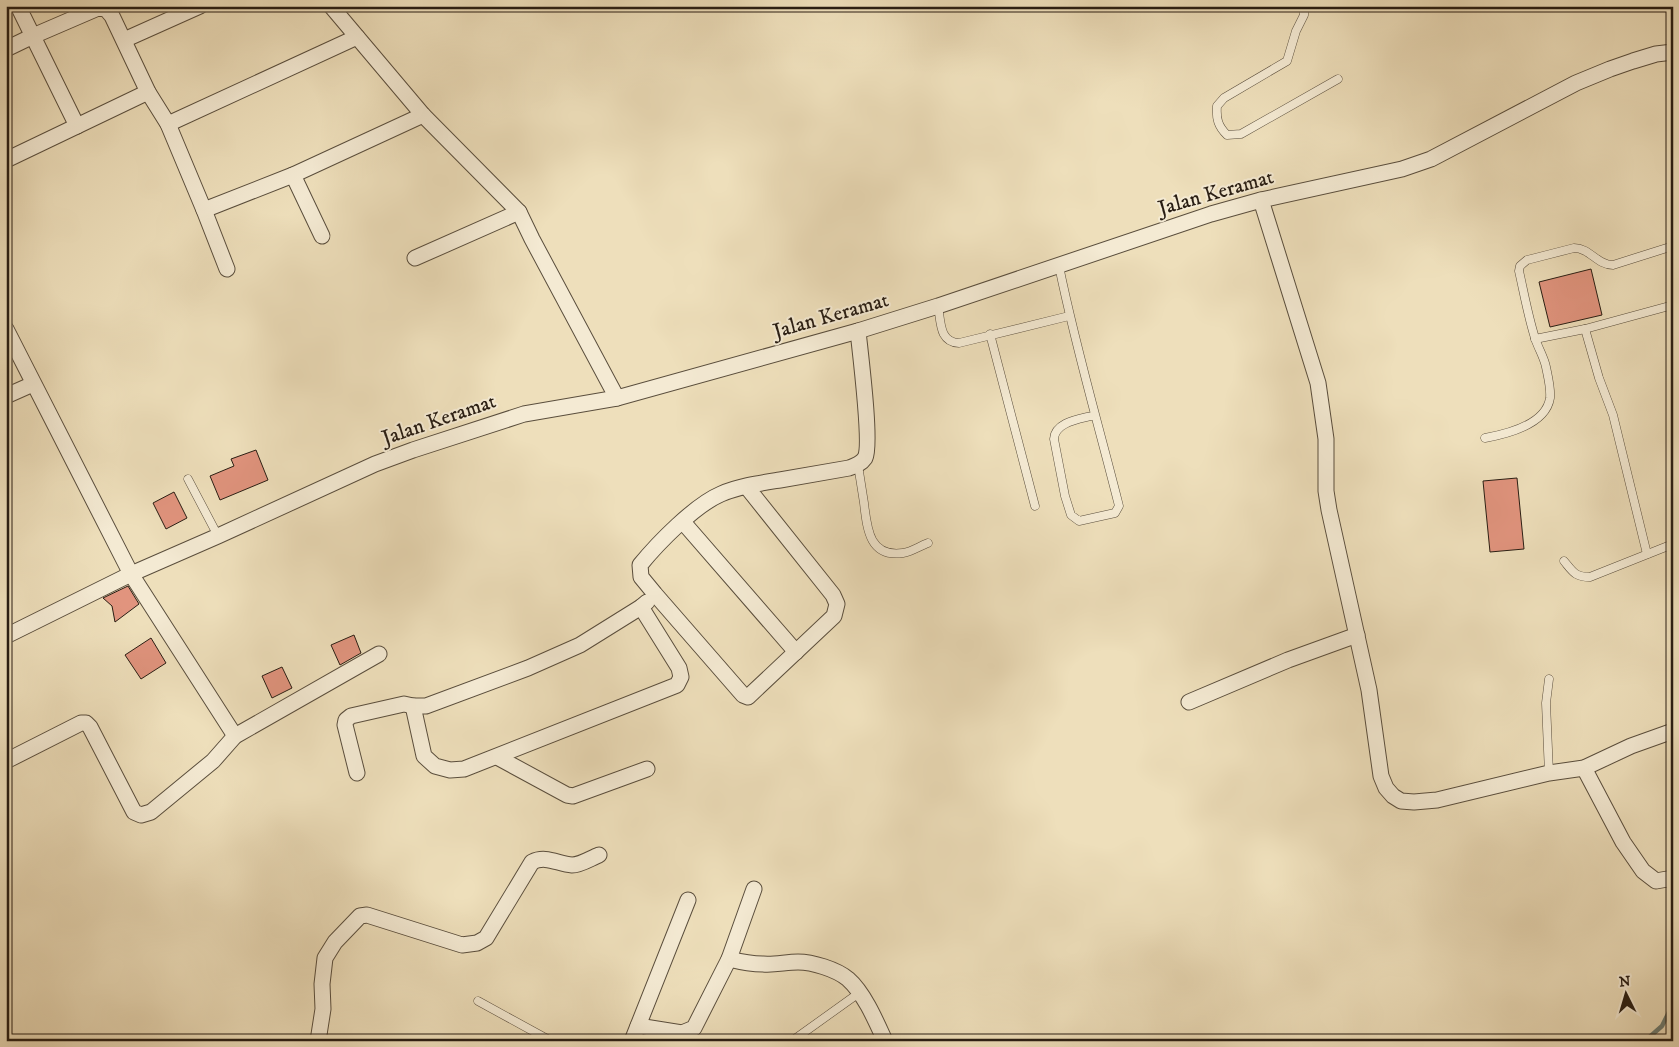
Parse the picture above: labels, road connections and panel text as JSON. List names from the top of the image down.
{
  "streets": {
    "street": ["Jalan Keramat"]
  },
  "north": "top"
}
